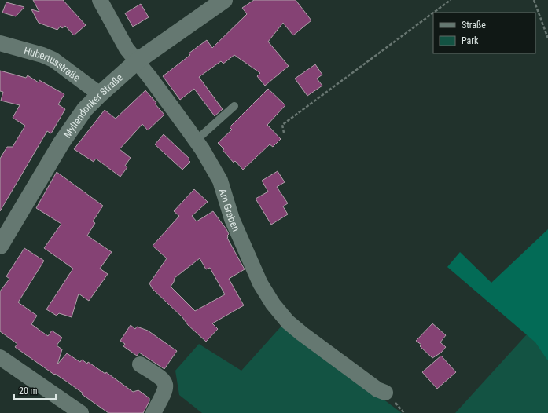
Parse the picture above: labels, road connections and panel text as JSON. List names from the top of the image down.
{
  "streets": {
    "street": ["Hubertusstraße", "Myllendonker Straße", "Am Graben"]
  },
  "crossings": [
    ["Hubertusstraße", "Myllendonker Straße"],
    ["Myllendonker Straße", "Am Graben"]
  ],
  "legend": ["Straße", "Park"],
  "scale_bar": "20 m"
}
